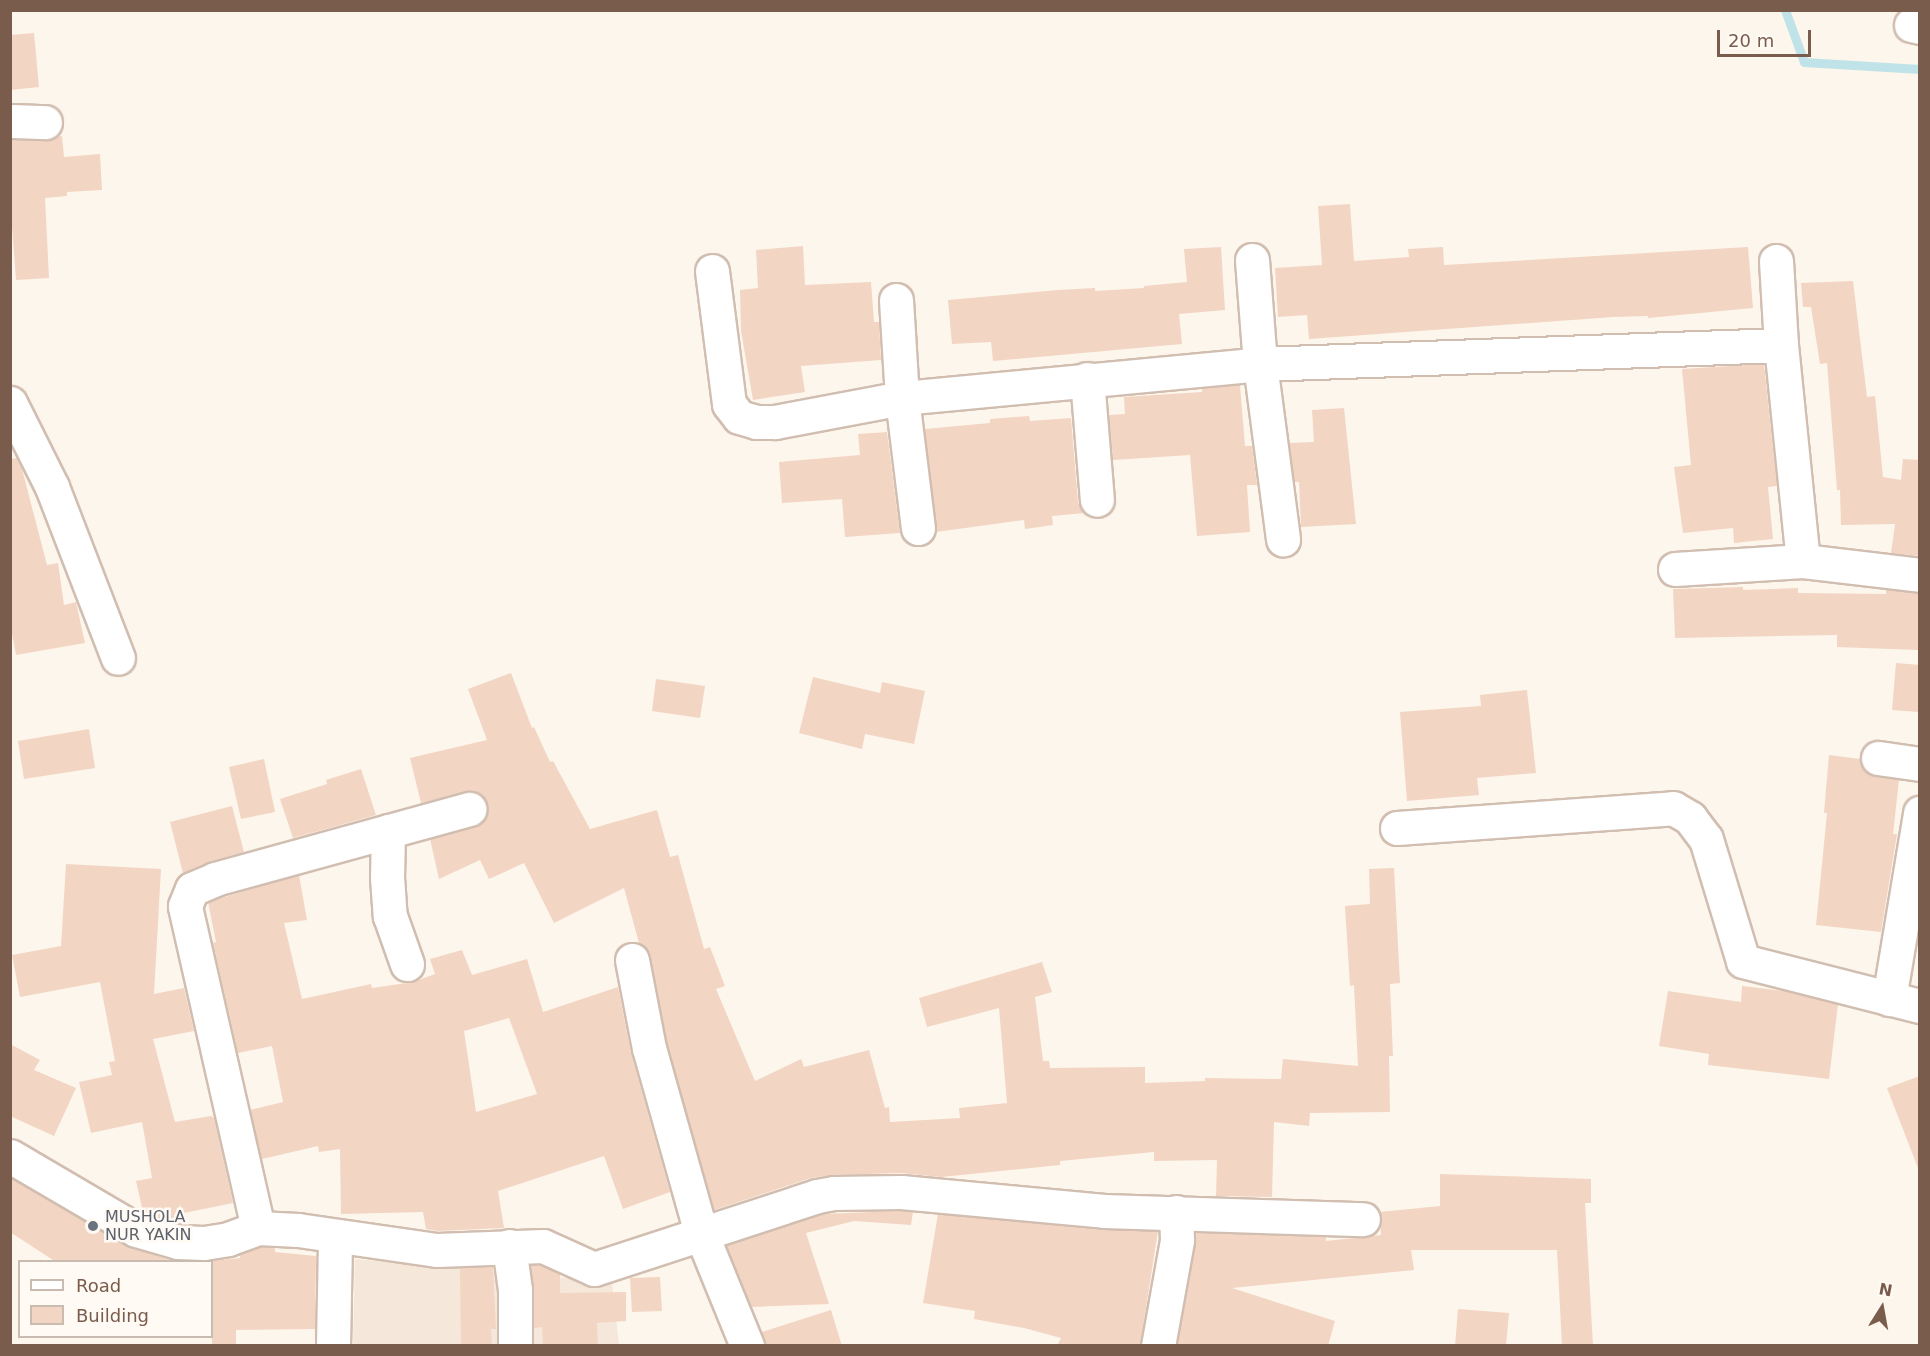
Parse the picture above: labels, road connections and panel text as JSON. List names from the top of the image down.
{
  "places": ["MUSHOLA NUR YAKIN"],
  "legend": ["Road", "Building"],
  "scale_bar": "20 m",
  "north": "top"
}
